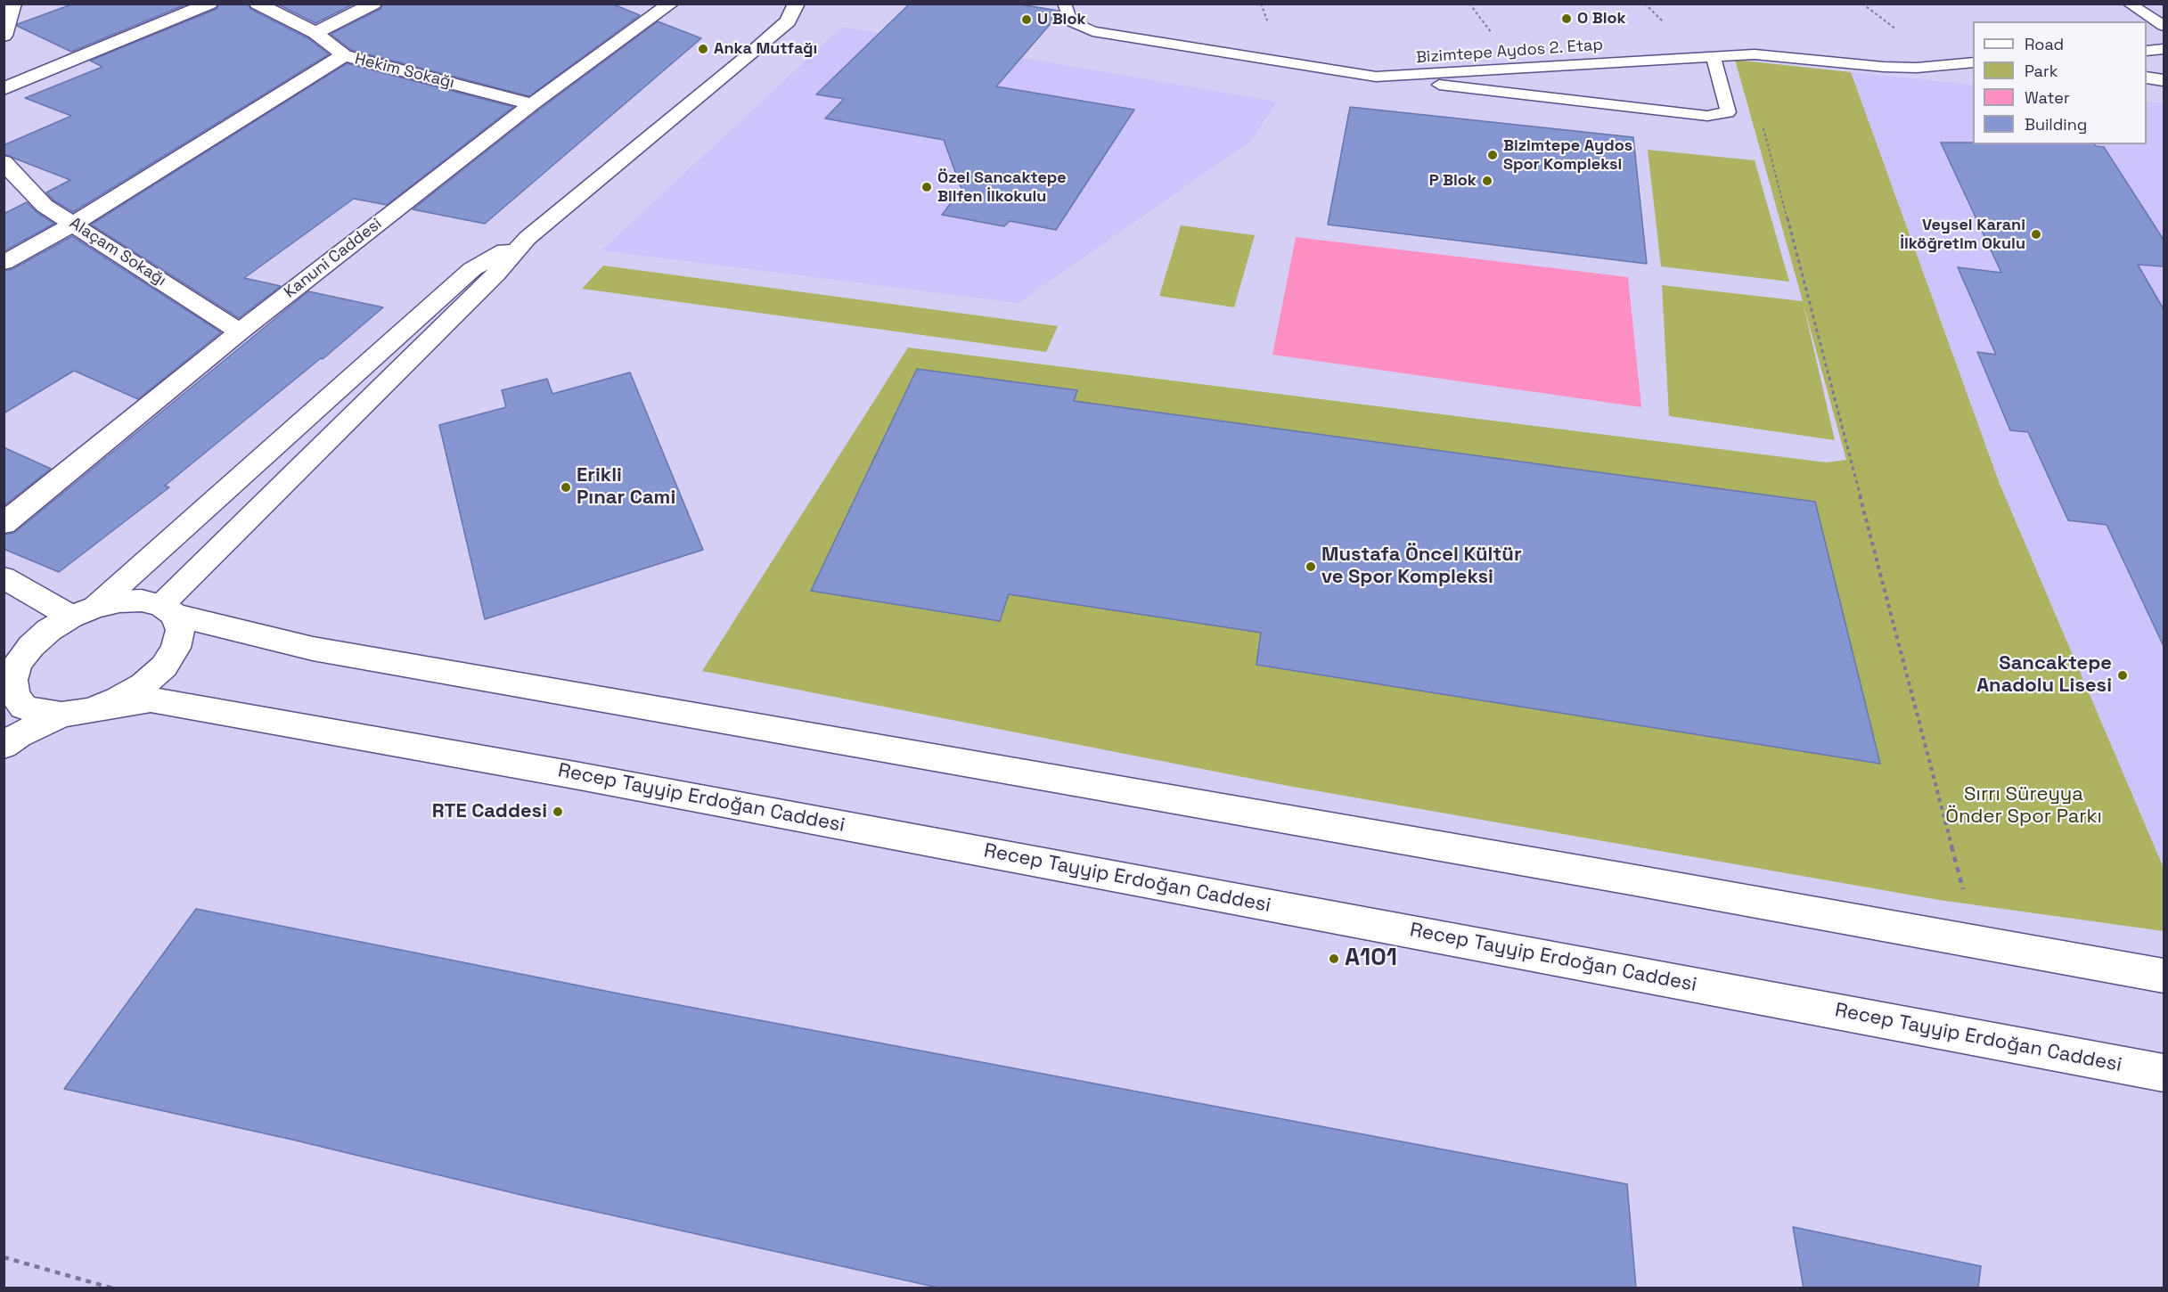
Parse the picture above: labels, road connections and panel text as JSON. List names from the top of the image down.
{
  "streets": {
    "street": [
      "Hekim Sokağı",
      "Alaçam Sokağı",
      "Kanuni Caddesi",
      "Recep Tayyip Erdoğan Caddesi"
    ],
    "lane": ["Bizimtepe Aydos 2. Etap"]
  },
  "crossings": [
    ["Hekim Sokağı", "Kanuni Caddesi"],
    ["Alaçam Sokağı", "Kanuni Caddesi"]
  ],
  "parks": ["Sırrı Süreyya Önder Spor Parkı"],
  "places": [
    "O Blok",
    "U Blok",
    "Anka Mutfağı",
    "Bizimtepe Aydos Spor Kompleksi",
    "P Blok",
    "Özel Sancaktepe Bilfen İlkokulu",
    "Veysel Karani İlköğretim Okulu",
    "Erikli Pınar Cami",
    "Mustafa Öncel Kültür ve Spor Kompleksi",
    "Sancaktepe Anadolu Lisesi",
    "RTE Caddesi",
    "A101"
  ],
  "legend": [
    "Road",
    "Park",
    "Water",
    "Building"
  ]
}
